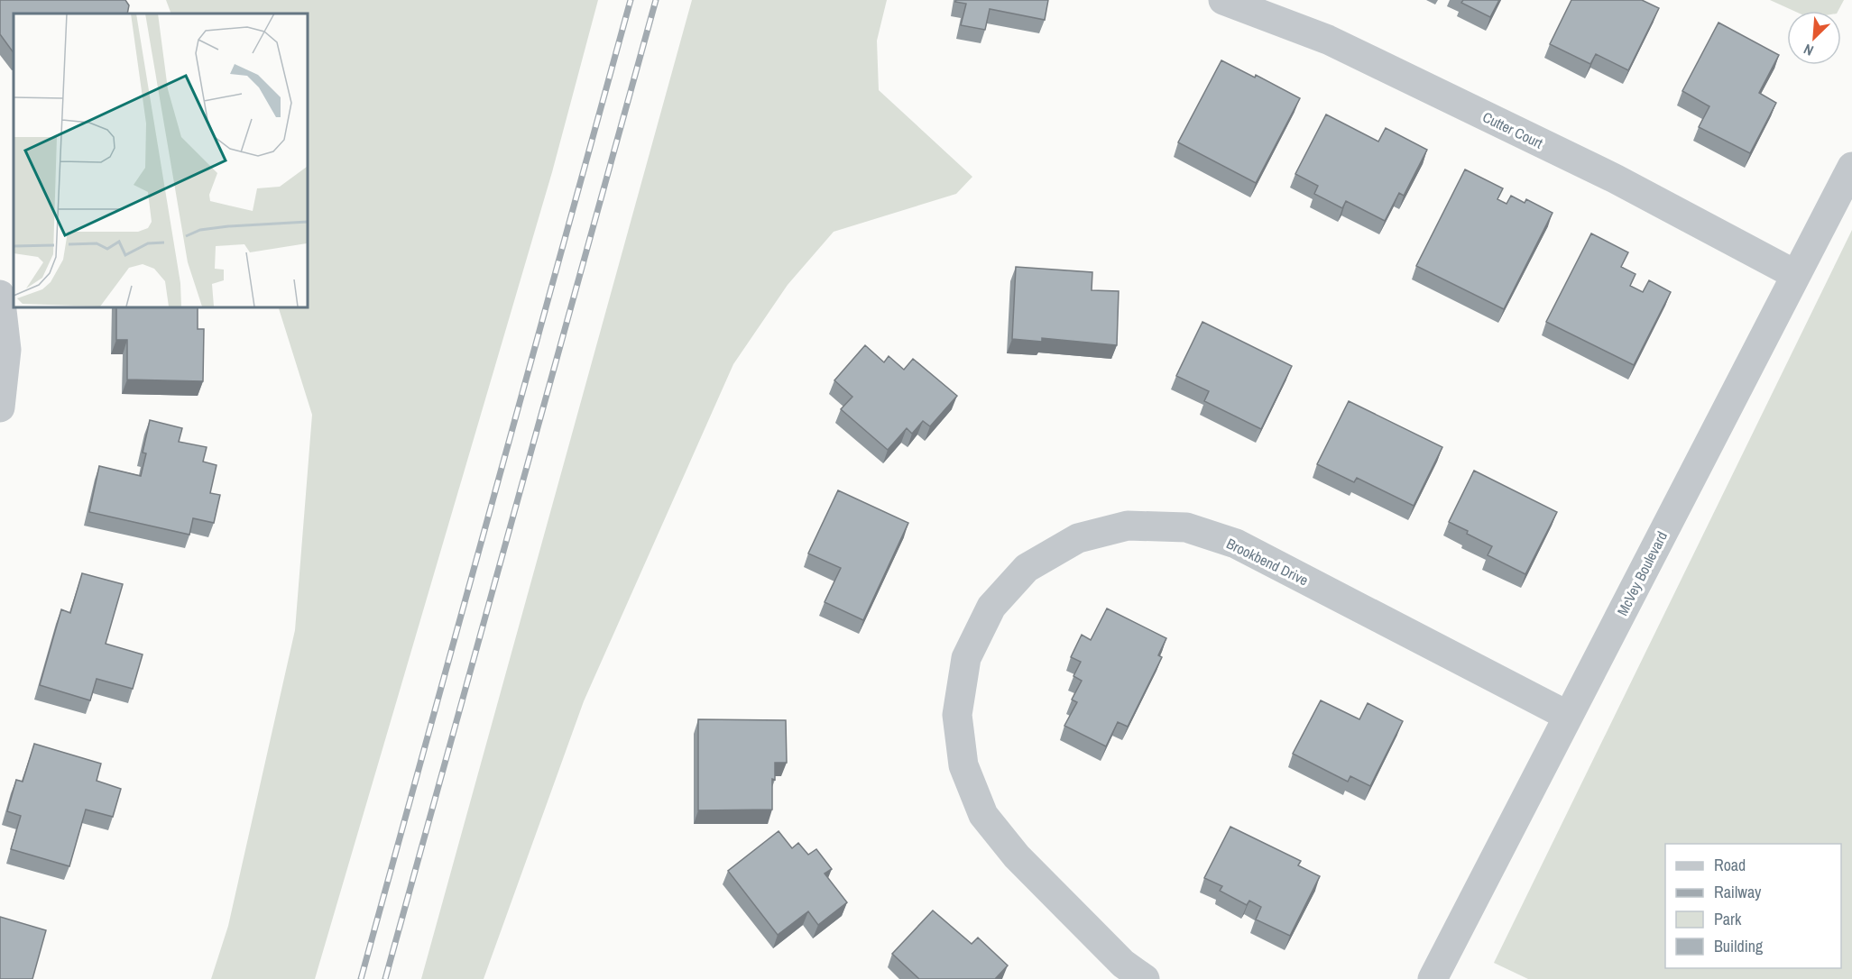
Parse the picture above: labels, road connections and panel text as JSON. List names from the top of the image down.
{
  "streets": {
    "street": ["Cutter Court", "Brookbend Drive", "McVey Boulevard"]
  },
  "crossings": [
    ["Cutter Court", "McVey Boulevard"],
    ["Brookbend Drive", "McVey Boulevard"]
  ],
  "legend": [
    "Road",
    "Railway",
    "Park",
    "Building"
  ],
  "north": "bottom left"
}
